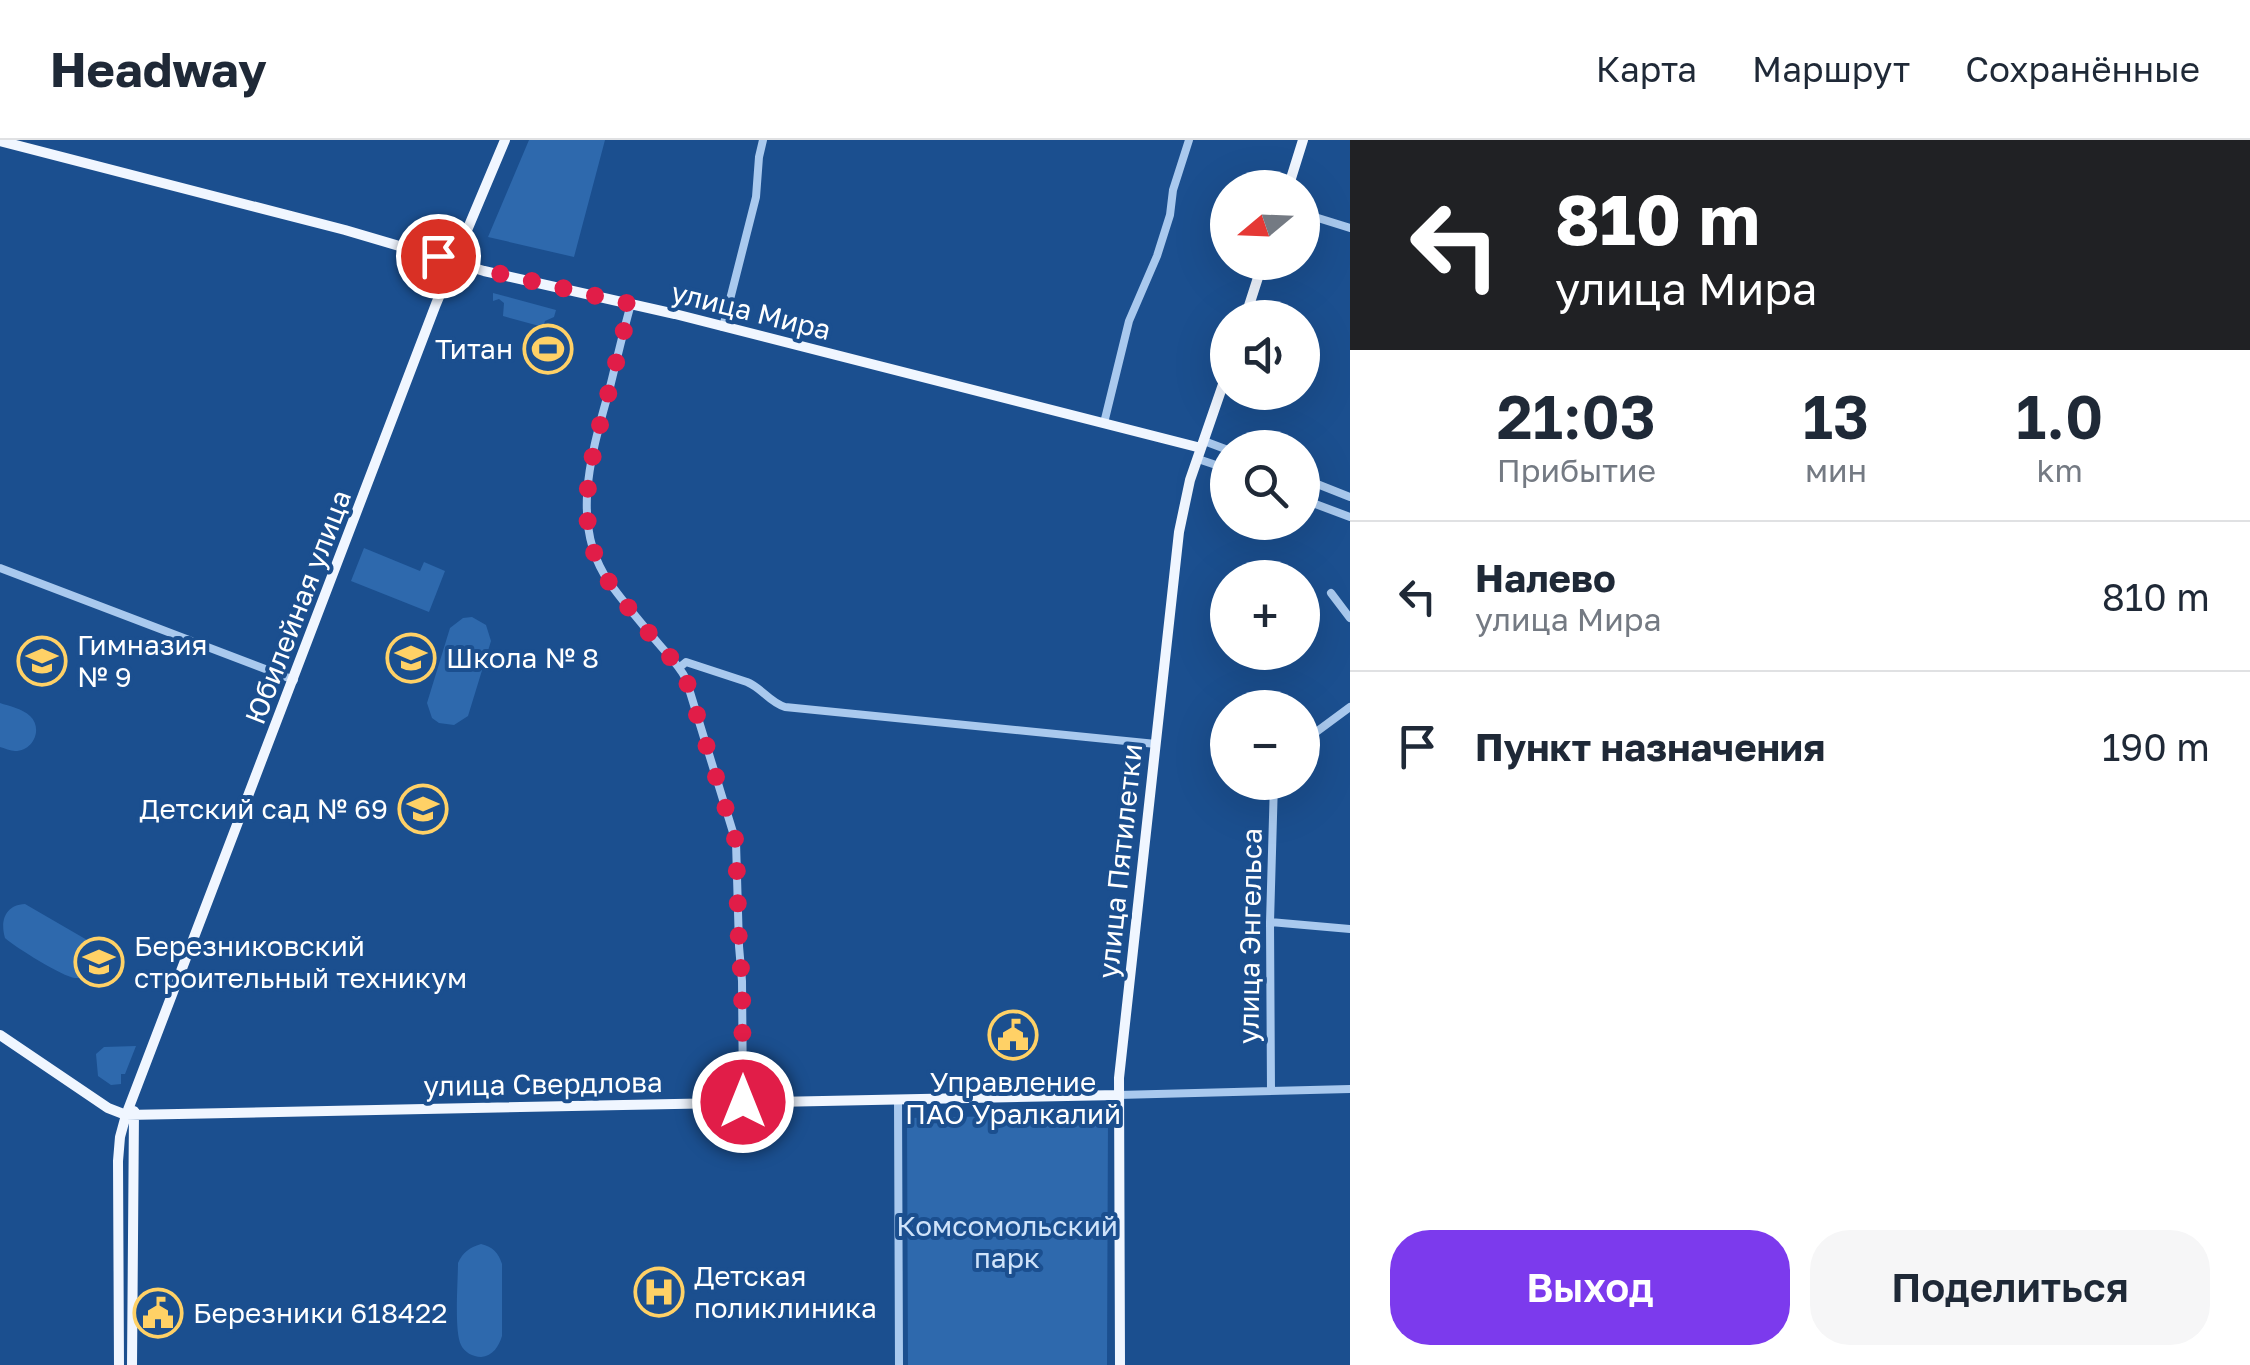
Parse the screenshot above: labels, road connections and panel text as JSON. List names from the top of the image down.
{
  "streets": {
    "main road": [
      "улица Мира",
      "Юбилейная улица",
      "улица Пятилетки",
      "улица Свердлова"
    ],
    "street": ["улица Энгельса"]
  },
  "crossings": [
    ["улица Мира", "Юбилейная улица"],
    ["улица Мира", "улица Пятилетки"],
    ["Юбилейная улица", "улица Свердлова"],
    ["улица Пятилетки", "улица Свердлова"],
    ["улица Энгельса", "улица Свердлова"]
  ],
  "parks": ["Комсомольский парк"],
  "places": {
    "sports": ["Титан"],
    "school or university": [
      "Школа № 8",
      "Гимназия № 9",
      "Детский сад № 69",
      "Березниковский строительный техникум"
    ],
    "public building": ["Управление ПАО Уралкалий", "Березники 618422"],
    "hospital": ["Детская поликлиника"]
  },
  "north": "left",
  "page": {
    "header": "Headway",
    "nav": ["Карта", "Маршрут", "Сохранённые"],
    "turn": ["810 m", "улица Мира"],
    "map_buttons": ["+", "−"],
    "eta": [
      "21:03",
      "Прибытие",
      "13",
      "мин",
      "1.0",
      "km"
    ],
    "list": [
      {
        "name": "Налево",
        "note": "улица Мира",
        "value": "810 m"
      },
      {
        "name": "Пункт назначения",
        "value": "190 m"
      }
    ],
    "buttons": ["Выход", "Поделиться"]
  }
}
